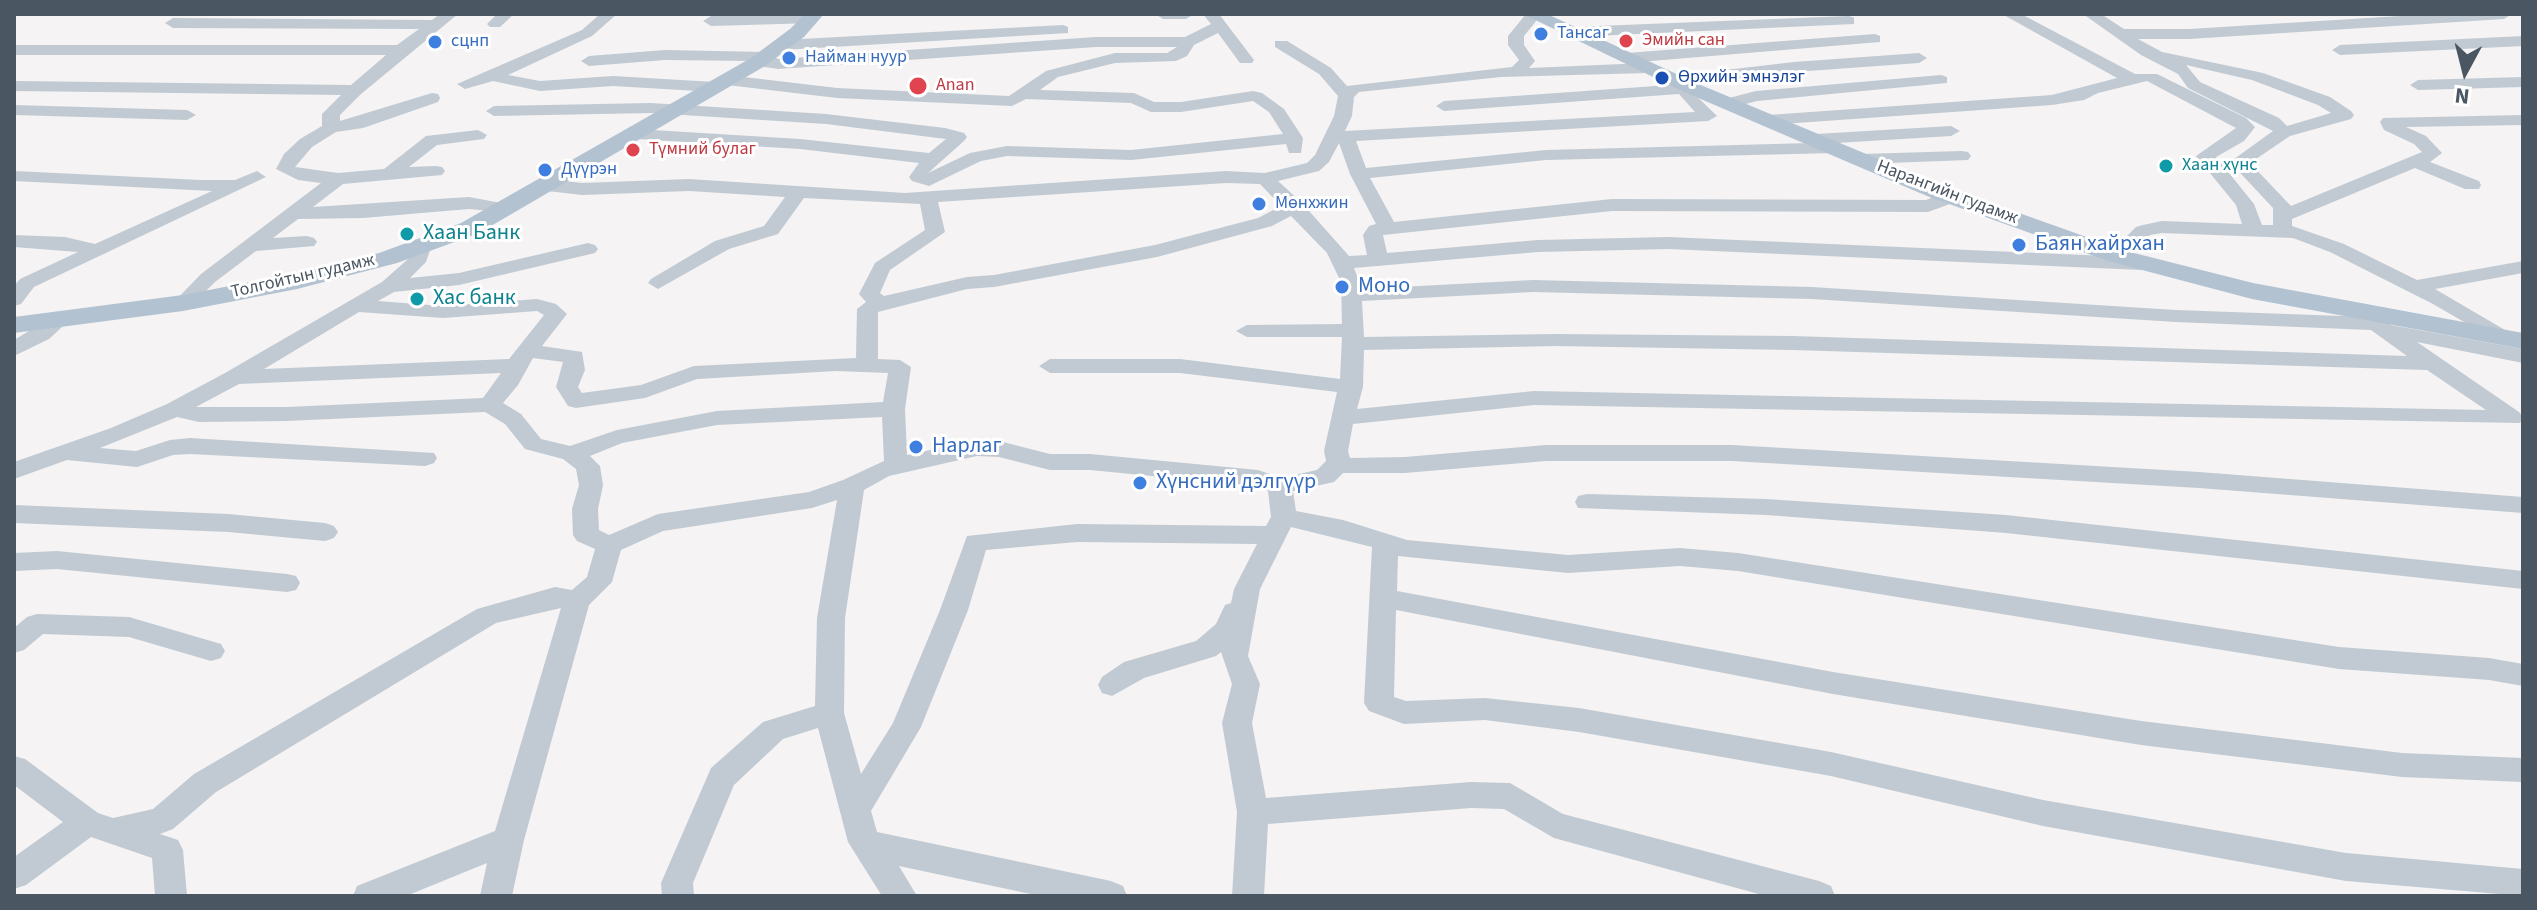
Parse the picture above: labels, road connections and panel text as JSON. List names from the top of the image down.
{
  "streets": {
    "main road": ["Нарангийн гудамж", "Толгойтын гудамж"]
  },
  "places": [
    "Тансаг",
    "Эмийн сан",
    "сцнп",
    "Найман нуур",
    "Өрхийн эмнэлэг",
    "Anan",
    "Түмний булаг",
    "Хаан хүнс",
    "Дүүрэн",
    "Мөнхжин",
    "Хаан Банк",
    "Баян хайрхан",
    "Моно",
    "Хас банк",
    "Нарлаг",
    "Хүнсний дэлгүүр"
  ],
  "north": "bottom"
}
